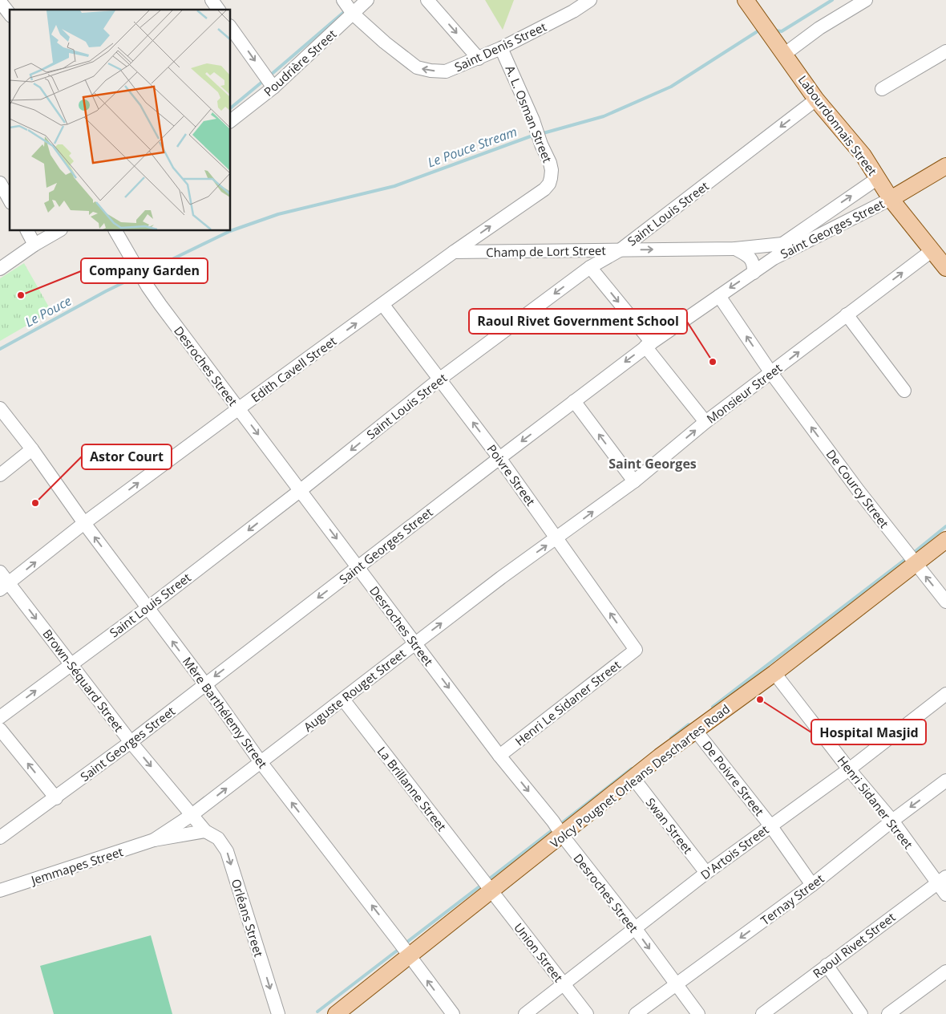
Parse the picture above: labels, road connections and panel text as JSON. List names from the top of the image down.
{
  "streets": {
    "main road": ["Labourdonnais Street", "Volcy Pougnet Orleans Deschartes Road"],
    "street": [
      "Saint Denis Street",
      "Poudrière Street",
      "A. L. Osman Street",
      "Saint Louis Street",
      "Saint Georges Street",
      "Champ de Lort Street",
      "Desroches Street",
      "Edith Cavell Street",
      "Monsieur Street",
      "Poivre Street",
      "De Courcy Street",
      "Brown-Séquard Street",
      "Auguste Rouget Street",
      "Henri Le Sidaner Street",
      "Mère Barthélemy Street",
      "De Poivre Street",
      "La Brillanne Street",
      "Henri Sidaner Street",
      "Swan Street",
      "D'Artois Street",
      "Jemmapes Street",
      "Ternay Street",
      "Orléans Street",
      "Raoul Rivet Street",
      "Union Street"
    ]
  },
  "crossings": [
    ["Saint Denis Street", "Poudrière Street"],
    ["Saint Denis Street", "A. L. Osman Street"],
    ["A. L. Osman Street", "Champ de Lort Street"],
    ["A. L. Osman Street", "Edith Cavell Street"],
    ["Labourdonnais Street", "Saint Louis Street"],
    ["Labourdonnais Street", "Saint Georges Street"],
    ["Labourdonnais Street", "Monsieur Street"],
    ["Saint Louis Street", "Champ de Lort Street"],
    ["Saint Louis Street", "Desroches Street"],
    ["Saint Louis Street", "Poivre Street"],
    ["Saint Louis Street", "Brown-Séquard Street"],
    ["Saint Louis Street", "Mère Barthélemy Street"],
    ["Saint Georges Street", "Champ de Lort Street"],
    ["Saint Georges Street", "Desroches Street"],
    ["Saint Georges Street", "Poivre Street"],
    ["Saint Georges Street", "De Courcy Street"],
    ["Saint Georges Street", "Brown-Séquard Street"],
    ["Saint Georges Street", "Mère Barthélemy Street"],
    ["Champ de Lort Street", "Edith Cavell Street"],
    ["Desroches Street", "Edith Cavell Street"],
    ["Desroches Street", "Auguste Rouget Street"],
    ["Desroches Street", "Henri Le Sidaner Street"],
    ["Desroches Street", "Volcy Pougnet Orleans Deschartes Road"],
    ["Desroches Street", "D'Artois Street"],
    ["Desroches Street", "Ternay Street"],
    ["Edith Cavell Street", "Poivre Street"],
    ["Edith Cavell Street", "Brown-Séquard Street"],
    ["Edith Cavell Street", "Mère Barthélemy Street"],
    ["Monsieur Street", "Poivre Street"],
    ["Monsieur Street", "De Courcy Street"],
    ["Monsieur Street", "Auguste Rouget Street"],
    ["Poivre Street", "Auguste Rouget Street"],
    ["Poivre Street", "Henri Le Sidaner Street"],
    ["De Courcy Street", "Volcy Pougnet Orleans Deschartes Road"],
    ["Brown-Séquard Street", "Auguste Rouget Street"],
    ["Brown-Séquard Street", "Jemmapes Street"],
    ["Brown-Séquard Street", "Orléans Street"],
    ["Auguste Rouget Street", "Mère Barthélemy Street"],
    ["Auguste Rouget Street", "La Brillanne Street"],
    ["Auguste Rouget Street", "Jemmapes Street"],
    ["Mère Barthélemy Street", "Volcy Pougnet Orleans Deschartes Road"],
    ["Volcy Pougnet Orleans Deschartes Road", "De Poivre Street"],
    ["Volcy Pougnet Orleans Deschartes Road", "La Brillanne Street"],
    ["Volcy Pougnet Orleans Deschartes Road", "Henri Sidaner Street"],
    ["Volcy Pougnet Orleans Deschartes Road", "Swan Street"],
    ["Volcy Pougnet Orleans Deschartes Road", "Union Street"],
    ["De Poivre Street", "D'Artois Street"],
    ["De Poivre Street", "Ternay Street"],
    ["La Brillanne Street", "Union Street"],
    ["Henri Sidaner Street", "D'Artois Street"],
    ["Henri Sidaner Street", "Ternay Street"],
    ["Henri Sidaner Street", "Raoul Rivet Street"],
    ["Swan Street", "D'Artois Street"],
    ["D'Artois Street", "Union Street"],
    ["Jemmapes Street", "Orléans Street"]
  ],
  "one_way": [
    "Saint Denis Street",
    "Saint Louis Street",
    "Champ de Lort Street",
    "Desroches Street",
    "Edith Cavell Street",
    "Monsieur Street",
    "Poivre Street",
    "Brown-Séquard Street",
    "Auguste Rouget Street",
    "Mère Barthélemy Street",
    "Ternay Street",
    "Orléans Street"
  ],
  "districts": ["Saint Georges"],
  "water": ["Le Pouce Stream", "Le Pouce"],
  "places": [
    "Company Garden",
    "Raoul Rivet Government School",
    "Astor Court",
    "Hospital Masjid"
  ]
}
